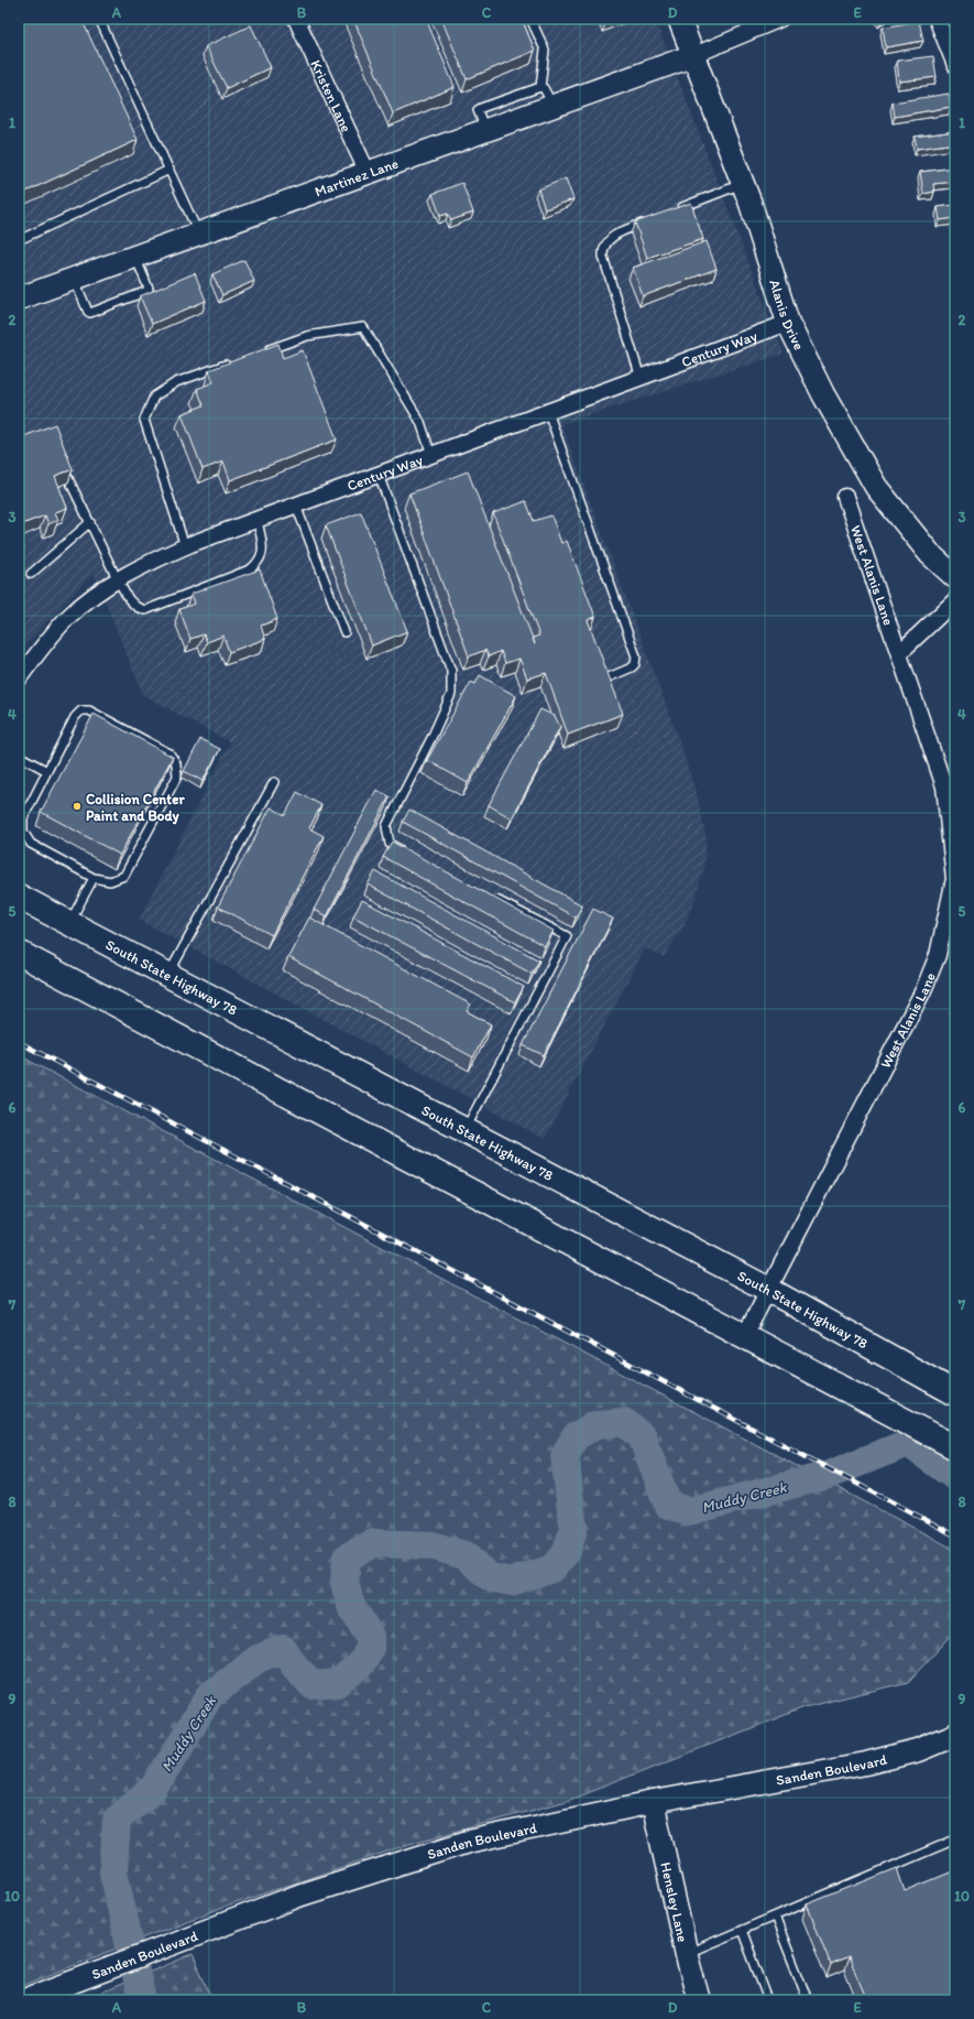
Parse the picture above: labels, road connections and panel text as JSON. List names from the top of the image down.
{
  "streets": {
    "main road": ["South State Highway 78"],
    "street": [
      "Kristen Lane",
      "Martinez Lane",
      "Alanis Drive",
      "Century Way",
      "West Alanis Lane",
      "Sanden Boulevard",
      "Hensley Lane"
    ]
  },
  "crossings": [
    ["Kristen Lane", "Martinez Lane"],
    ["Martinez Lane", "Alanis Drive"],
    ["Alanis Drive", "Century Way"],
    ["West Alanis Lane", "South State Highway 78"],
    ["Sanden Boulevard", "Hensley Lane"]
  ],
  "water": ["Muddy Creek"],
  "places": ["Collision Center Paint and Body"],
  "grid": {
    "columns": [
      "A",
      "B",
      "C",
      "D",
      "E"
    ],
    "rows": [
      "1",
      "2",
      "3",
      "4",
      "5",
      "6",
      "7",
      "8",
      "9",
      "10"
    ]
  }
}
